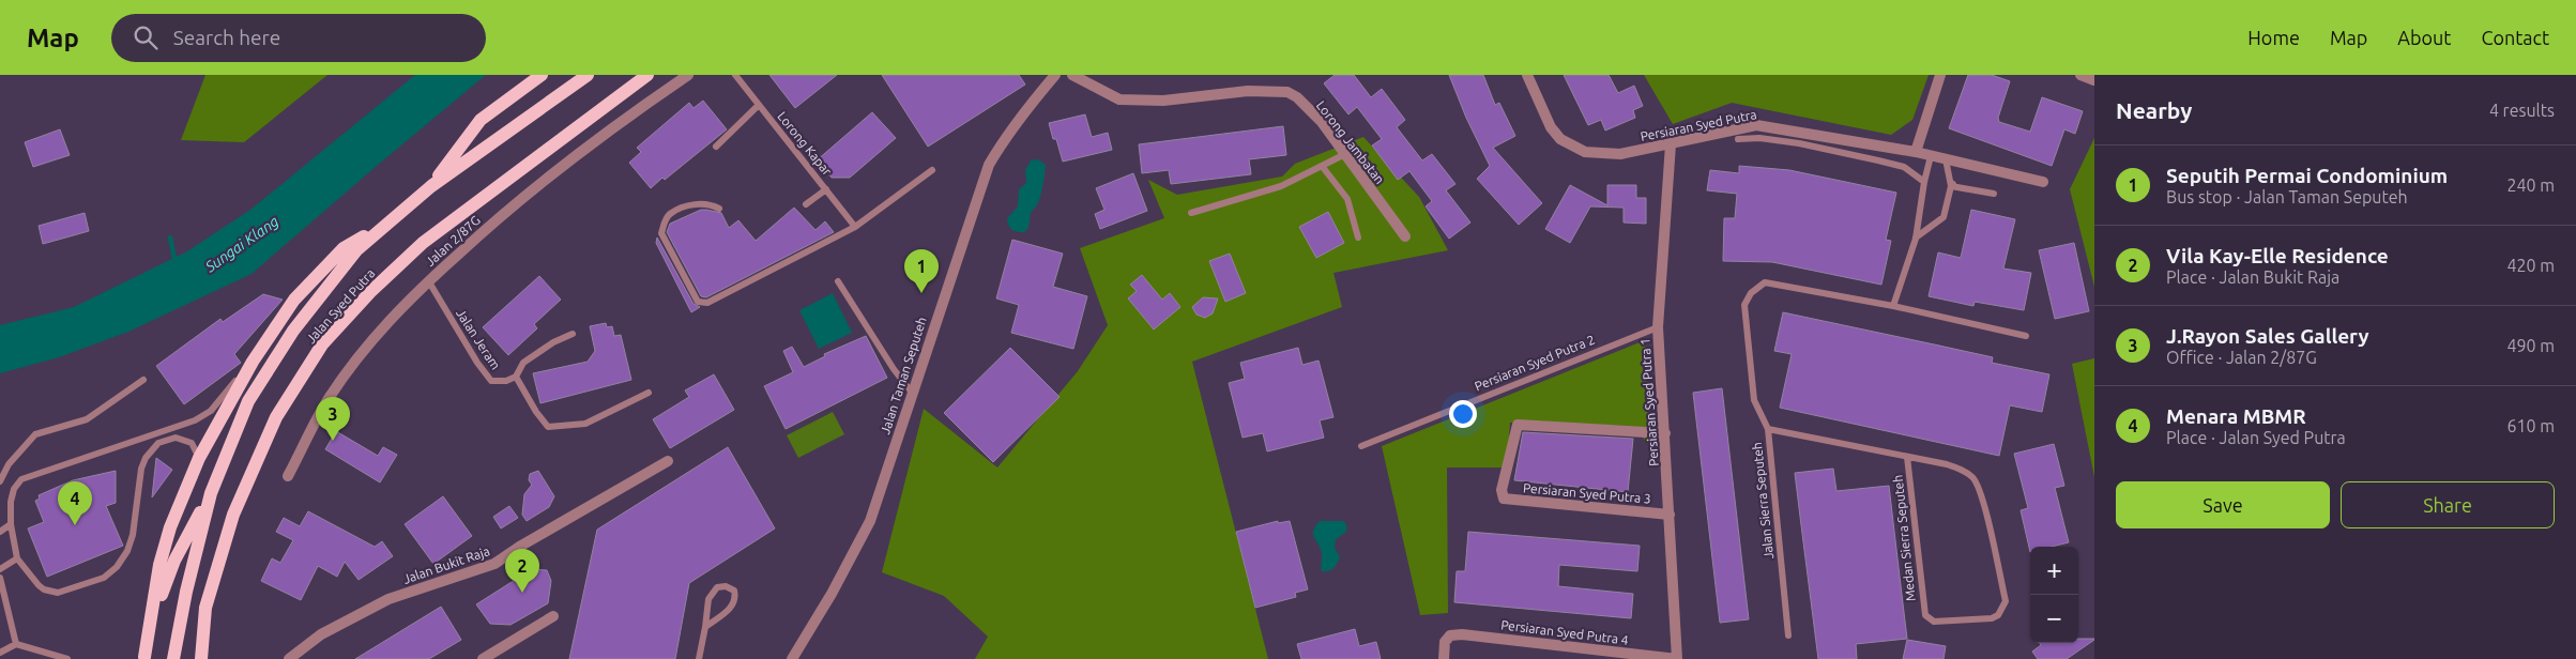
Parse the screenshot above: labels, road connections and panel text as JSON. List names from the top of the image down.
{
  "streets": {
    "main road": ["Jalan Syed Putra"],
    "street": [
      "Persiaran Syed Putra",
      "Lorong Jambatan",
      "Jalan 2/87G",
      "Jalan Taman Seputeh",
      "Persiaran Syed Putra 1",
      "Persiaran Syed Putra 3",
      "Jalan Bukit Raja",
      "Persiaran Syed Putra 4"
    ],
    "lane": [
      "Lorong Kapar",
      "Jalan Jeram",
      "Persiaran Syed Putra 2",
      "Jalan Sierra Seputeh",
      "Medan Sierra Seputeh"
    ]
  },
  "crossings": [
    ["Persiaran Syed Putra", "Persiaran Syed Putra 1"],
    ["Jalan 2/87G", "Jalan Jeram"],
    ["Persiaran Syed Putra 2", "Persiaran Syed Putra 1"],
    ["Persiaran Syed Putra 1", "Persiaran Syed Putra 3"],
    ["Persiaran Syed Putra 1", "Persiaran Syed Putra 4"],
    ["Jalan Sierra Seputeh", "Medan Sierra Seputeh"]
  ],
  "water": ["Sungai Klang"],
  "page": {
    "header": "Map",
    "search": "Search here",
    "nav": [
      "Home",
      "Map",
      "About",
      "Contact"
    ],
    "heading": ["Nearby", "4 results"],
    "list": [
      {
        "mark": "1",
        "name": "Seputih Permai Condominium",
        "note": "Bus stop · Jalan Taman Seputeh",
        "value": "240 m"
      },
      {
        "mark": "2",
        "name": "Vila Kay-Elle Residence",
        "note": "Place · Jalan Bukit Raja",
        "value": "420 m"
      },
      {
        "mark": "3",
        "name": "J.Rayon Sales Gallery",
        "note": "Office · Jalan 2/87G",
        "value": "490 m"
      },
      {
        "mark": "4",
        "name": "Menara MBMR",
        "note": "Place · Jalan Syed Putra",
        "value": "610 m"
      }
    ],
    "pins": [
      "1",
      "3",
      "4",
      "2"
    ],
    "buttons": ["Save", "Share"],
    "map_buttons": ["+", "−"]
  }
}
